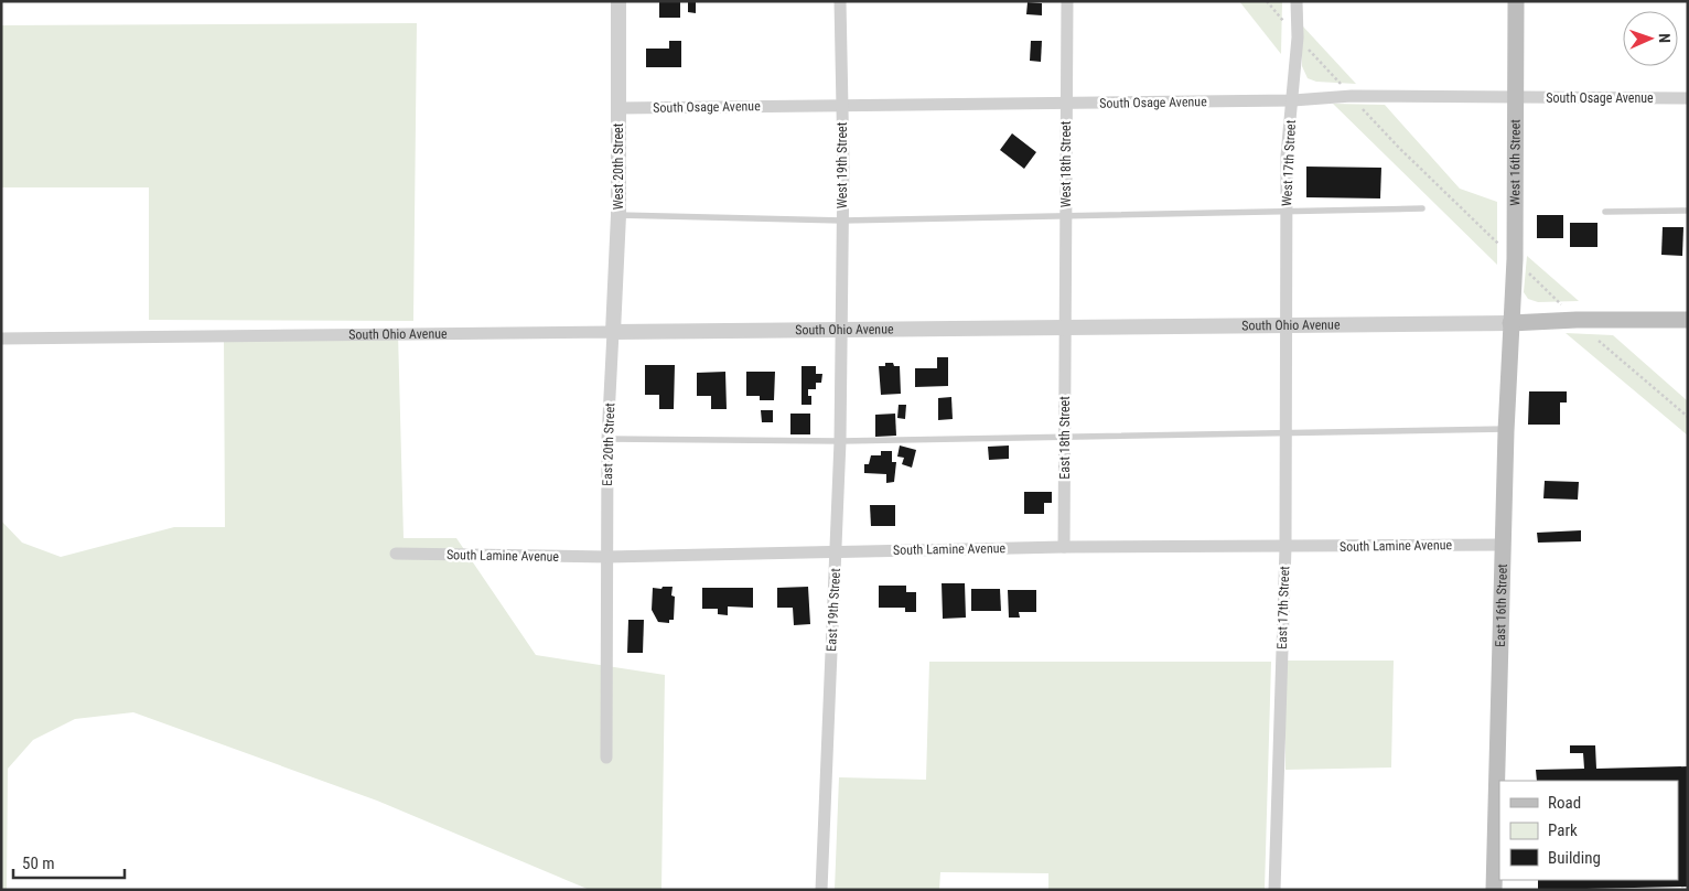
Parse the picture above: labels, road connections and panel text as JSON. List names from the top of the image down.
{
  "streets": {
    "main road": ["West 16th Street", "South Ohio Avenue", "East 16th Street"],
    "street": [
      "South Osage Avenue",
      "West 17th Street",
      "West 18th Street",
      "West 19th Street",
      "West 20th Street",
      "East 18th Street",
      "East 20th Street",
      "South Lamine Avenue",
      "East 17th Street",
      "East 19th Street"
    ]
  },
  "crossings": [
    ["South Osage Avenue", "West 16th Street"],
    ["South Osage Avenue", "West 17th Street"],
    ["South Osage Avenue", "West 18th Street"],
    ["South Osage Avenue", "West 19th Street"],
    ["South Osage Avenue", "West 20th Street"],
    ["West 16th Street", "South Ohio Avenue"],
    ["West 16th Street", "East 16th Street"],
    ["West 17th Street", "South Ohio Avenue"],
    ["West 17th Street", "East 17th Street"],
    ["West 18th Street", "South Ohio Avenue"],
    ["West 18th Street", "East 18th Street"],
    ["West 19th Street", "South Ohio Avenue"],
    ["West 19th Street", "East 19th Street"],
    ["West 20th Street", "South Ohio Avenue"],
    ["West 20th Street", "East 20th Street"],
    ["South Ohio Avenue", "East 18th Street"],
    ["South Ohio Avenue", "East 20th Street"],
    ["South Ohio Avenue", "East 16th Street"],
    ["South Ohio Avenue", "East 17th Street"],
    ["South Ohio Avenue", "East 19th Street"],
    ["East 18th Street", "South Lamine Avenue"],
    ["East 20th Street", "South Lamine Avenue"],
    ["South Lamine Avenue", "East 16th Street"],
    ["South Lamine Avenue", "East 17th Street"],
    ["South Lamine Avenue", "East 19th Street"]
  ],
  "legend": ["Road", "Park", "Building"],
  "scale_bar": "50 m",
  "north": "right"
}
